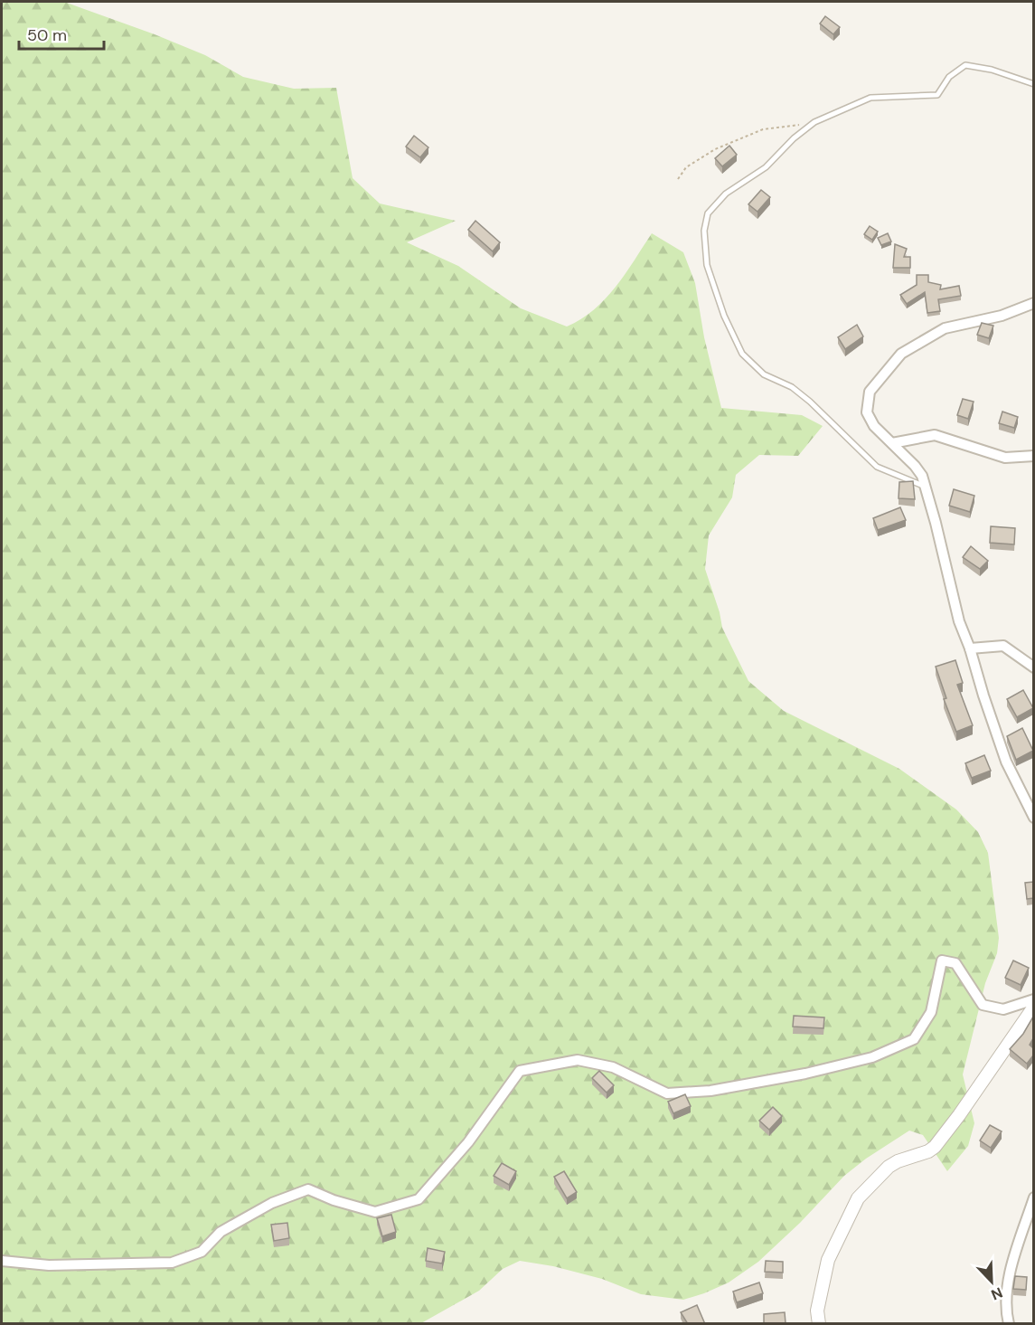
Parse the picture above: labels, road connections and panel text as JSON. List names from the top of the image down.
{
  "scale_bar": "50 m",
  "north": "bottom right"
}
